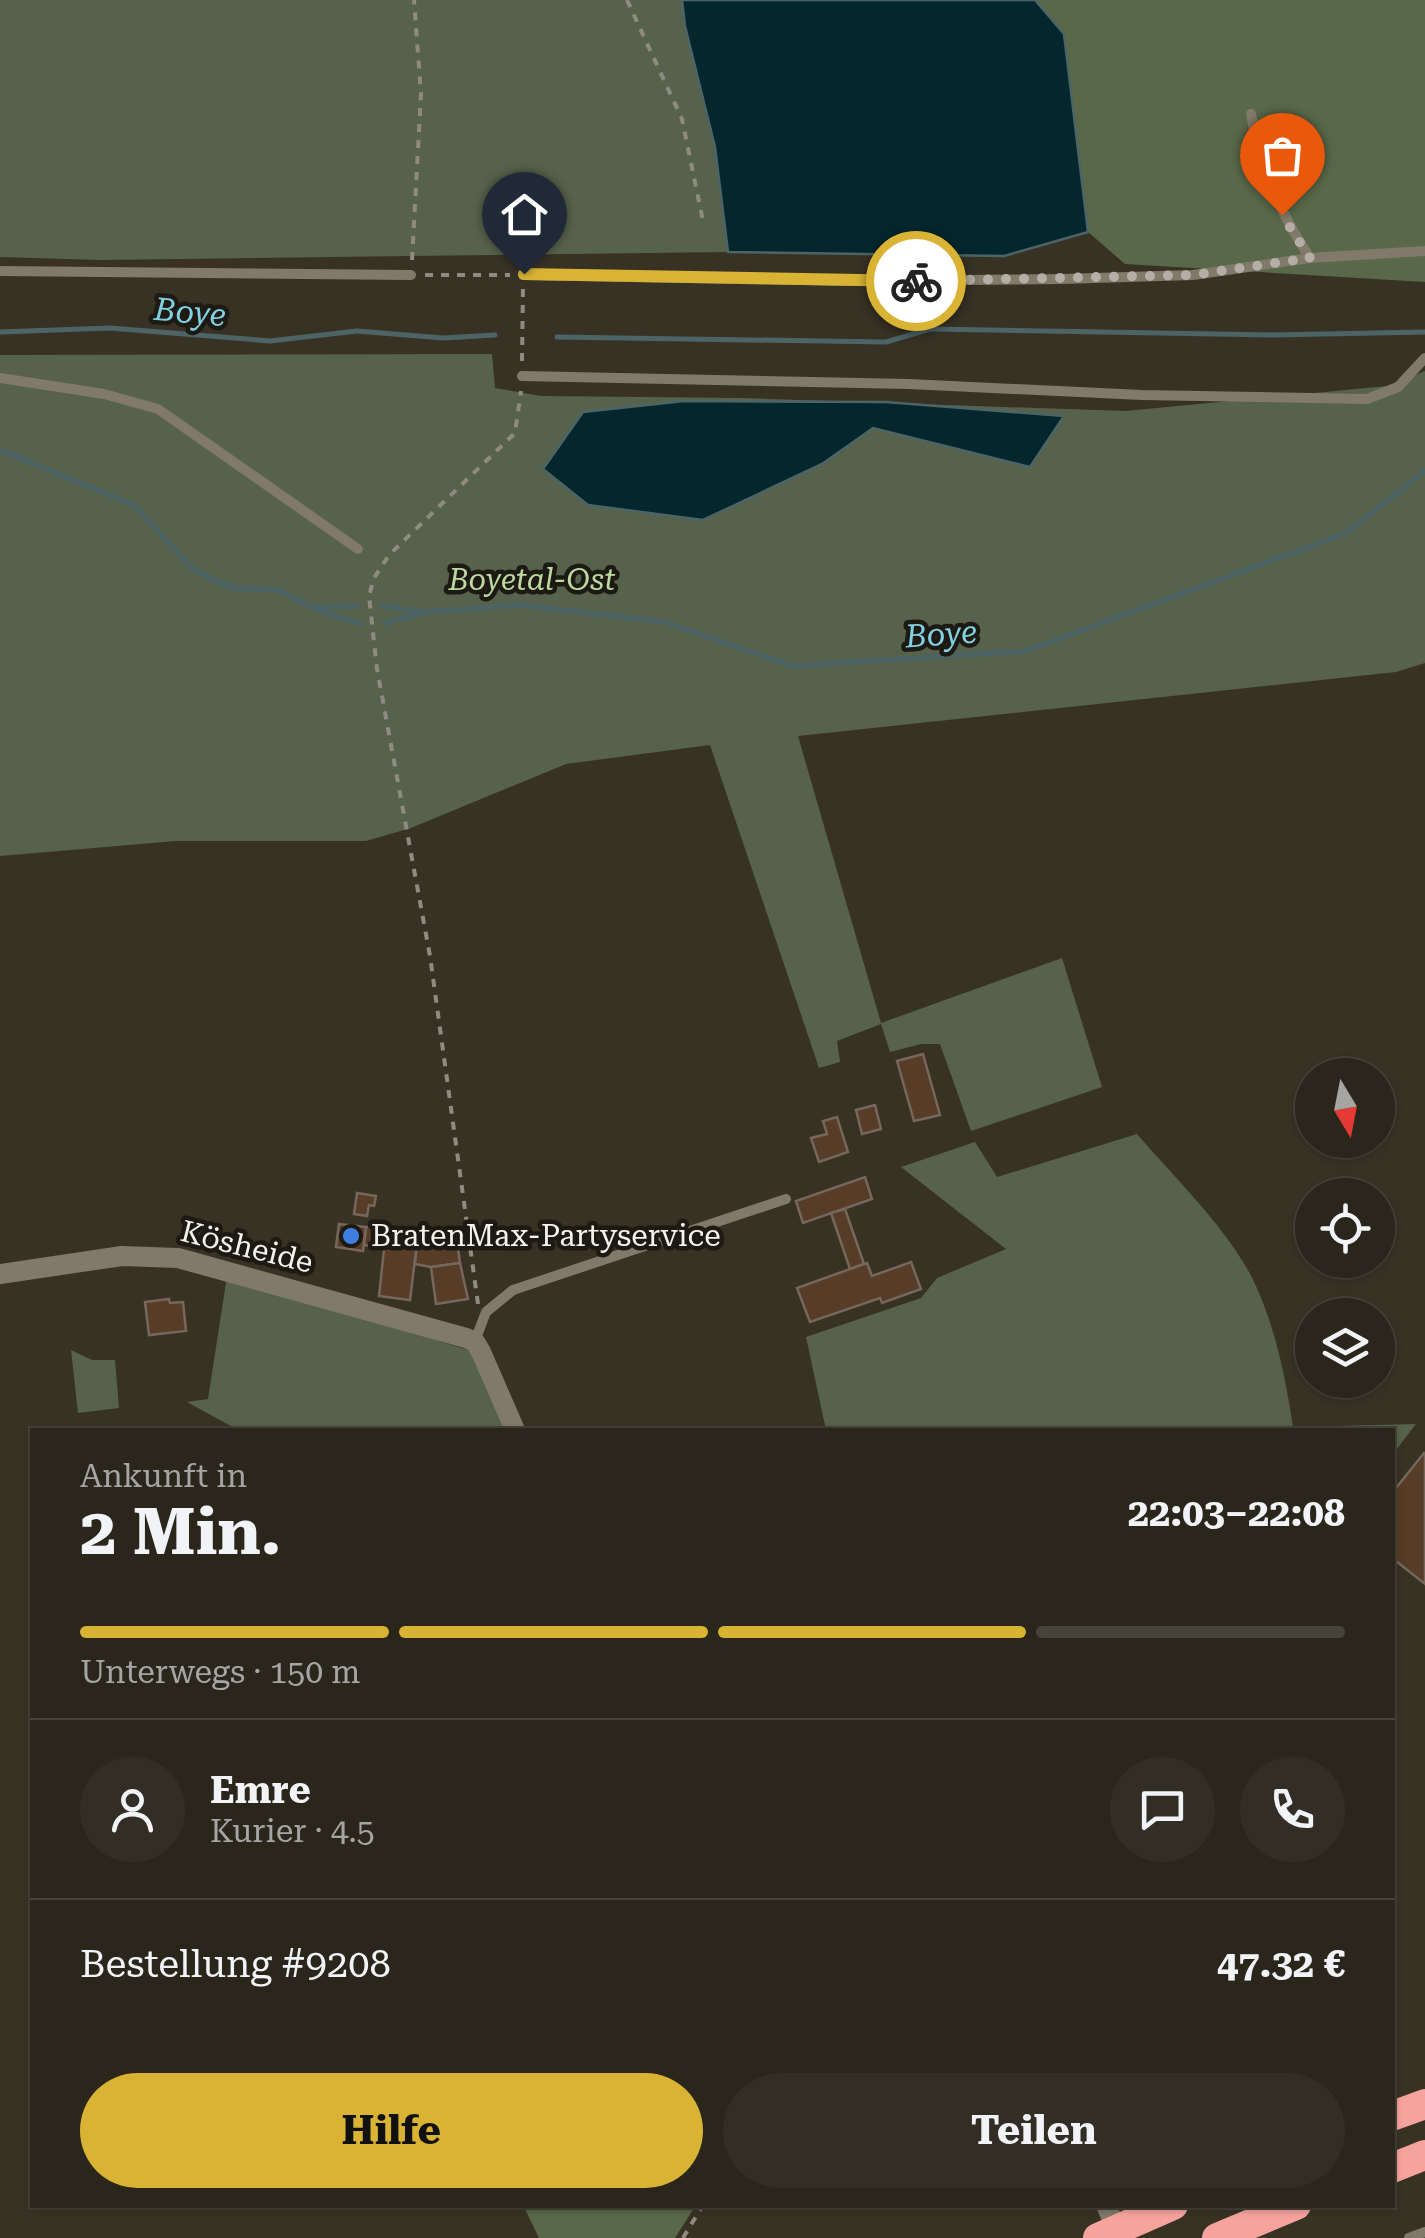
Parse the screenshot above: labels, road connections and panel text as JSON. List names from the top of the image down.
{
  "streets": {
    "street": ["Kösheide"]
  },
  "water": ["Boye"],
  "parks": ["Boyetal-Ost"],
  "places": ["BratenMax-Partyservice"],
  "north": "bottom",
  "page": {
    "heading": ["2 Min.", "Ankunft in", "22:03–22:08"],
    "panel": [
      "Emre",
      "Kurier · 4.5",
      "Bestellung #9208",
      "47.32 €"
    ],
    "bar": "Unterwegs · 150 m",
    "buttons": ["Hilfe", "Teilen"]
  }
}
